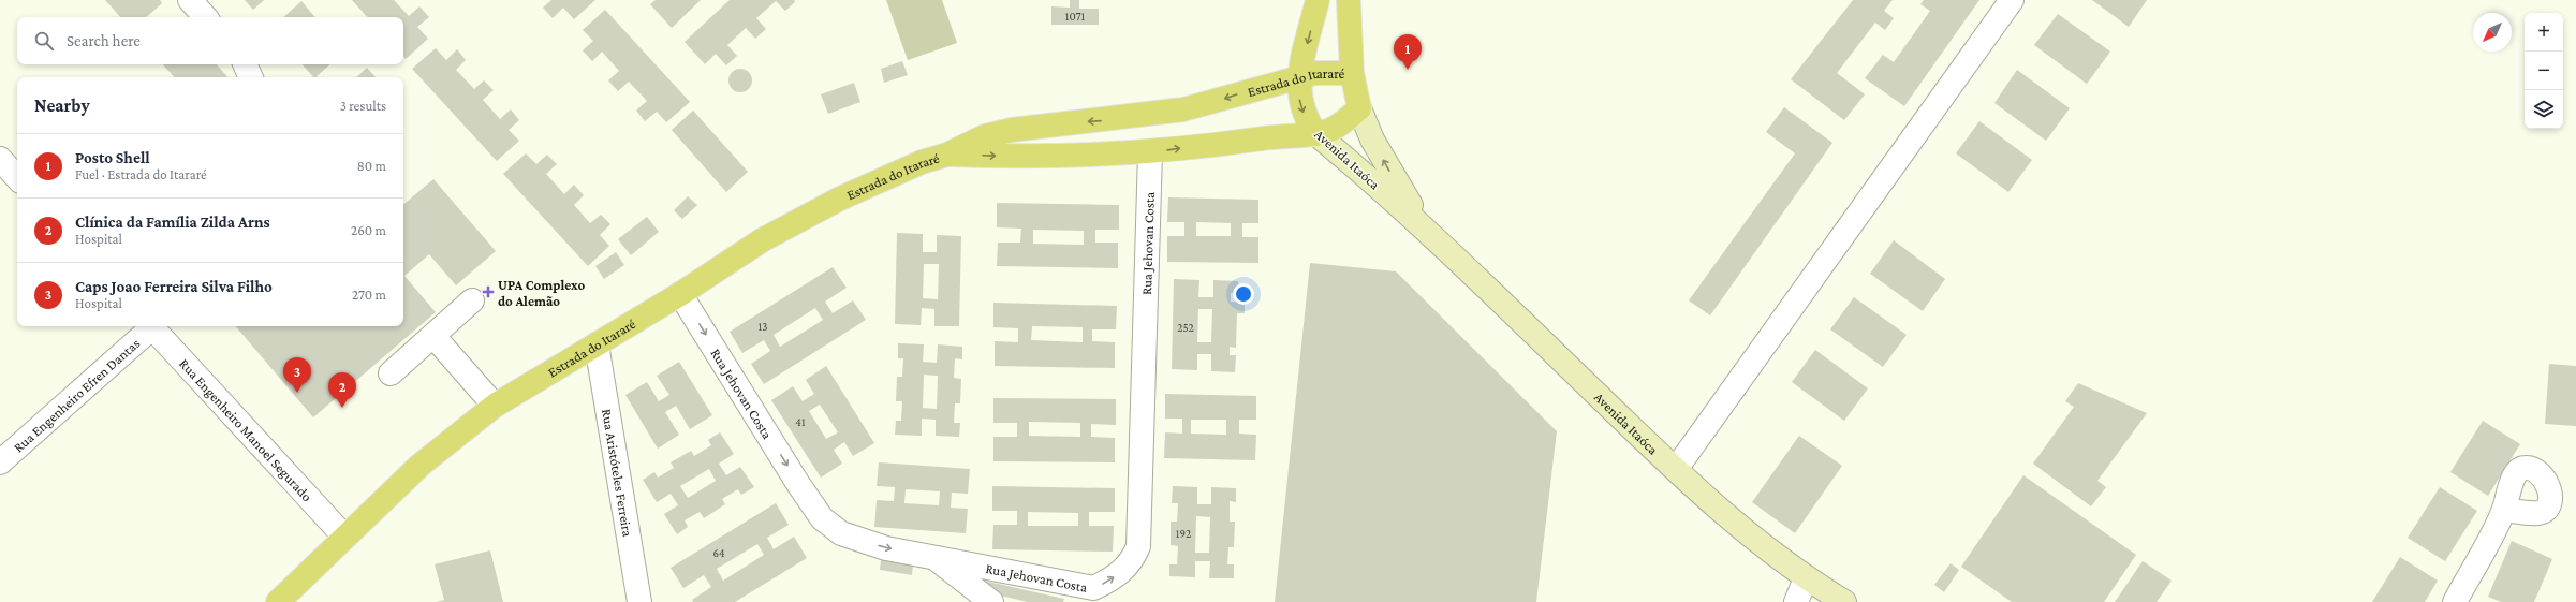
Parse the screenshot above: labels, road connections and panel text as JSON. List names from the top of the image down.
{
  "streets": {
    "main road": ["Estrada do Itararé", "Avenida Itaóca"],
    "street": [
      "Rua Jehovan Costa",
      "Rua Engenheiro Efren Dantas",
      "Rua Engenheiro Manoel Segurado",
      "Rua Aristóteles Ferreira"
    ]
  },
  "crossings": [
    ["Estrada do Itararé", "Avenida Itaóca"],
    ["Estrada do Itararé", "Rua Jehovan Costa"],
    ["Estrada do Itararé", "Rua Engenheiro Manoel Segurado"],
    ["Estrada do Itararé", "Rua Aristóteles Ferreira"]
  ],
  "places": {
    "health": ["UPA Complexo do Alemão"]
  },
  "house_numbers": [
    "1071",
    "13",
    "252",
    "41",
    "192",
    "64"
  ],
  "north": "bottom left",
  "page": {
    "map_buttons": ["+", "−"],
    "search": "Search here",
    "pins": ["1", "3", "2"],
    "heading": ["Nearby", "3 results"],
    "list": [
      {
        "mark": "1",
        "name": "Posto Shell",
        "note": "Fuel · Estrada do Itararé",
        "value": "80 m"
      },
      {
        "mark": "2",
        "name": "Clínica da Família Zilda Arns",
        "note": "Hospital",
        "value": "260 m"
      },
      {
        "mark": "3",
        "name": "Caps Joao Ferreira Silva Filho",
        "note": "Hospital",
        "value": "270 m"
      }
    ]
  }
}
